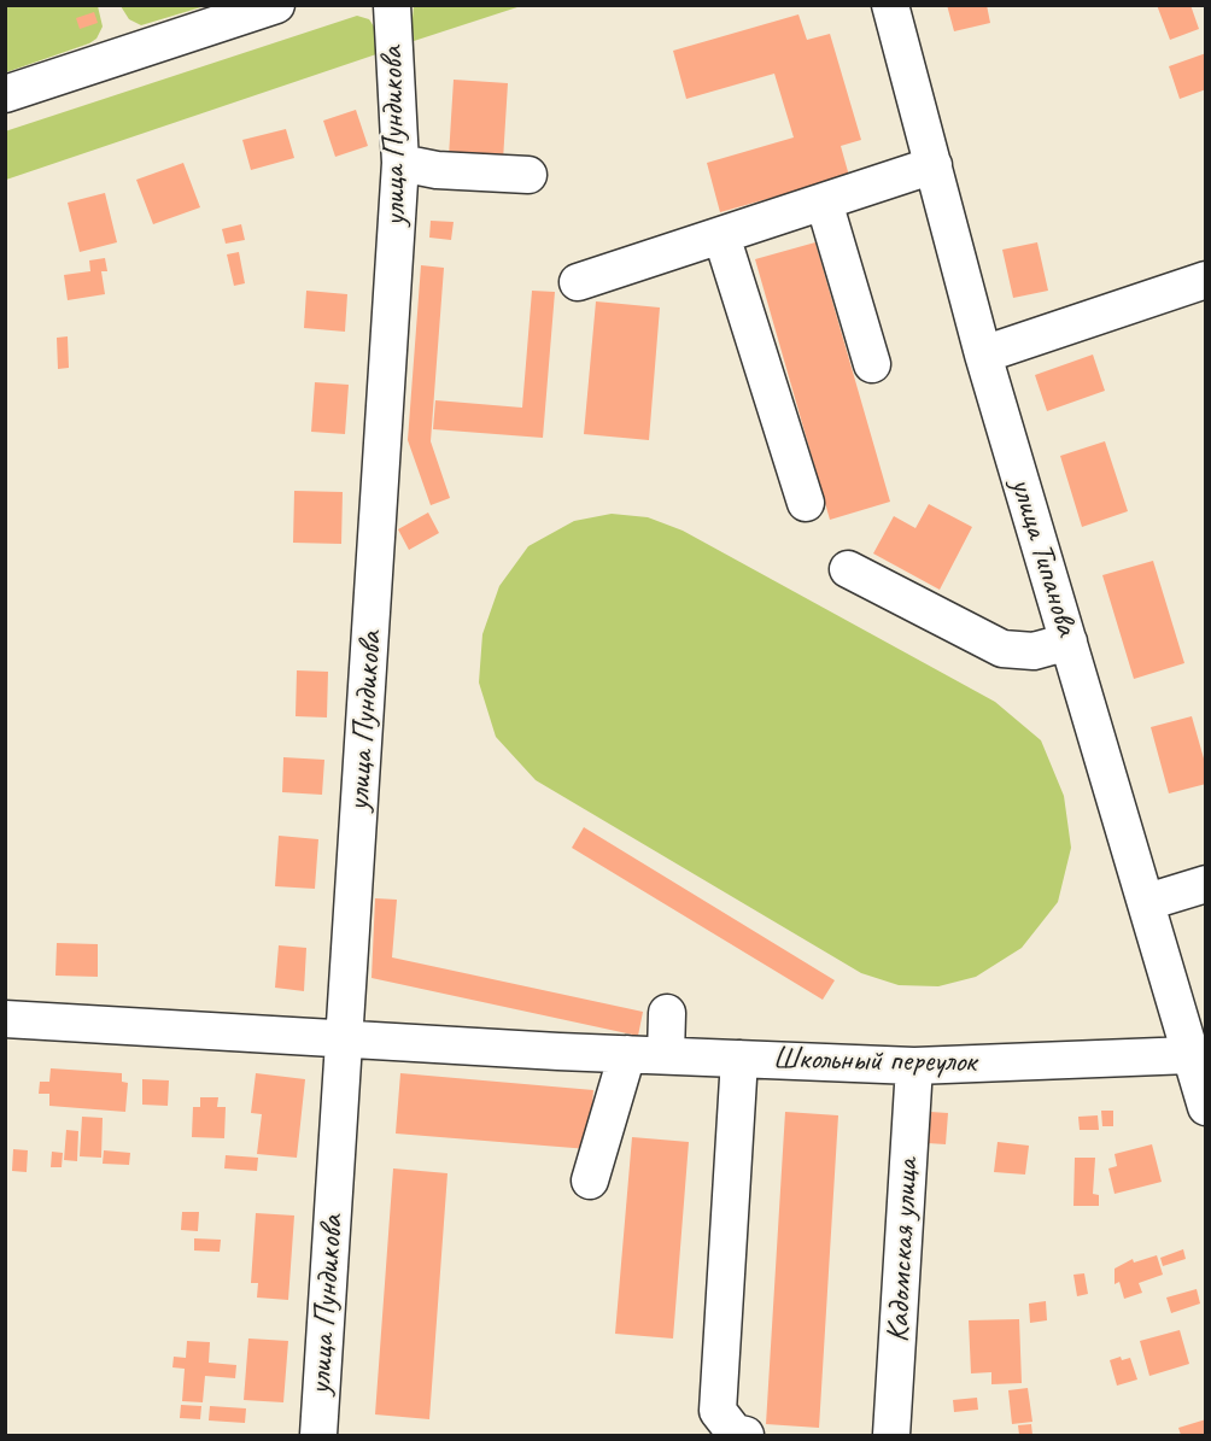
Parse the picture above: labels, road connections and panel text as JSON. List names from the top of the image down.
{
  "streets": {
    "street": [
      "улица Пундикова",
      "улица Типанова",
      "Школьный переулок",
      "Кадомская улица"
    ]
  },
  "crossings": [
    ["улица Пундикова", "Школьный переулок"],
    ["улица Типанова", "Школьный переулок"],
    ["Школьный переулок", "Кадомская улица"]
  ]
}
